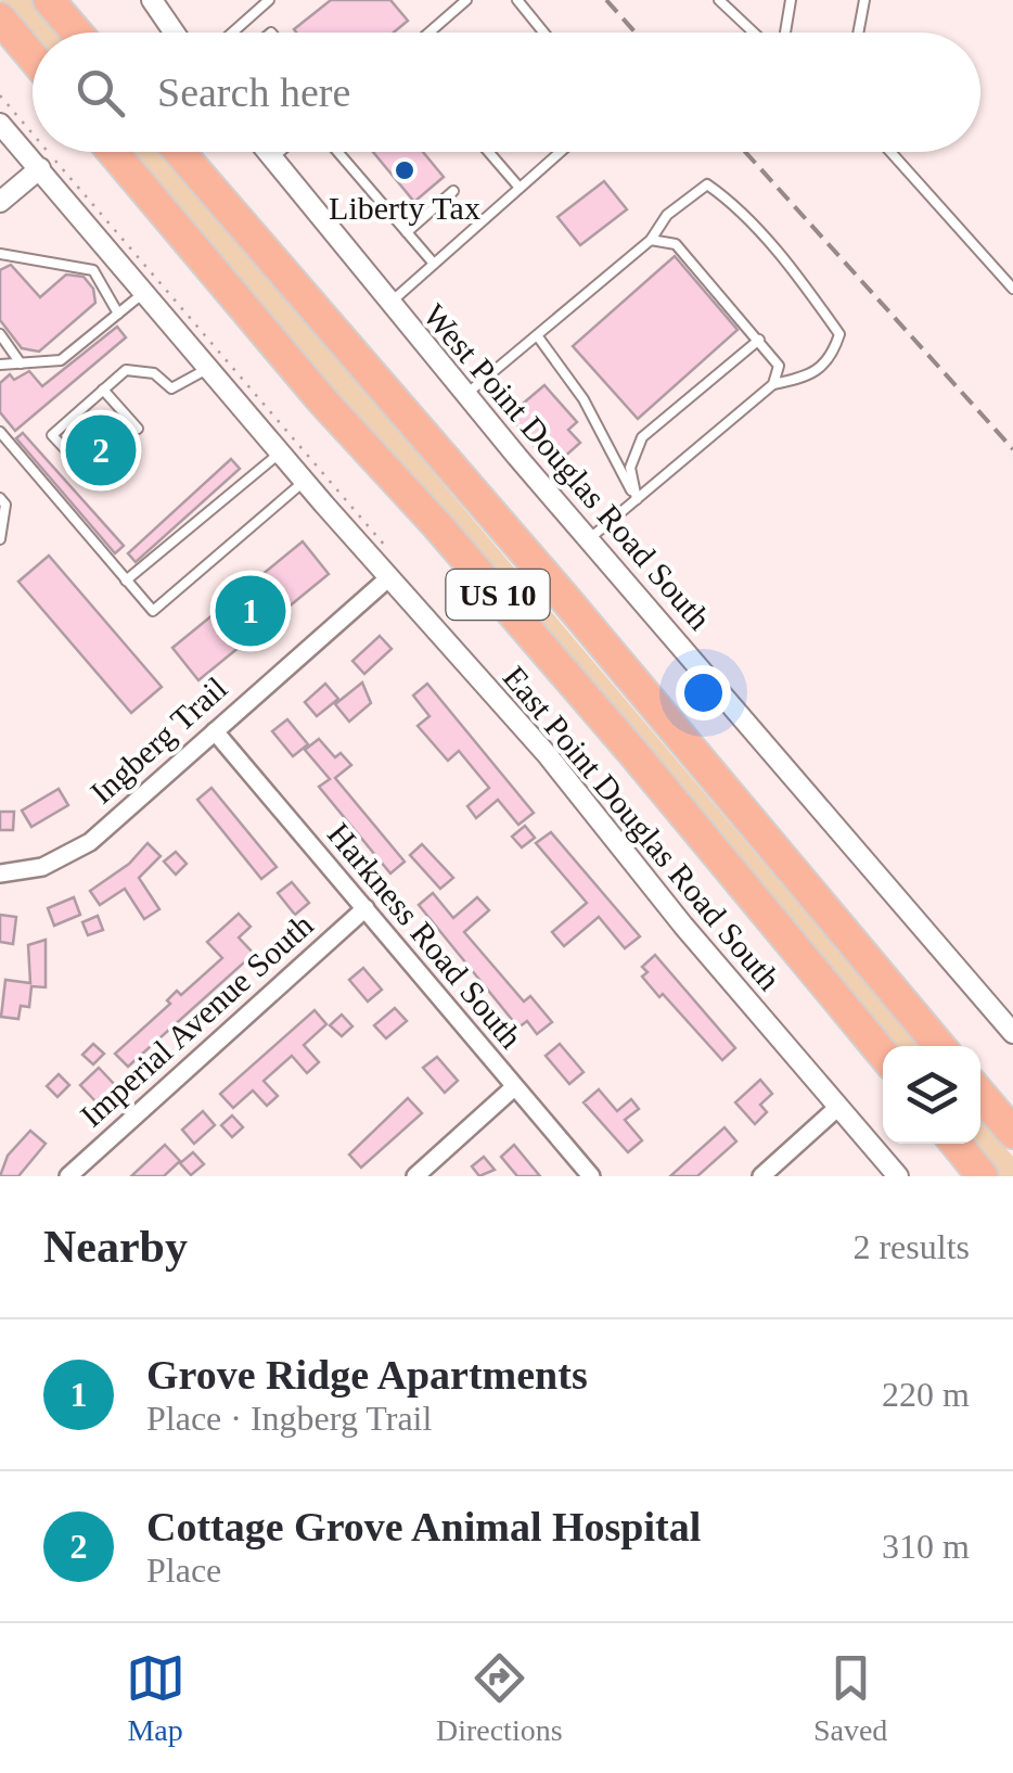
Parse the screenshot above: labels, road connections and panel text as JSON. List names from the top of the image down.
{
  "streets": {
    "highway": ["US 10"],
    "street": [
      "West Point Douglas Road South",
      "Ingberg Trail",
      "East Point Douglas Road South",
      "Harkness Road South",
      "Imperial Avenue South"
    ]
  },
  "crossings": [
    ["Ingberg Trail", "East Point Douglas Road South"],
    ["Ingberg Trail", "Harkness Road South"],
    ["Harkness Road South", "Imperial Avenue South"]
  ],
  "places": ["Liberty Tax"],
  "page": {
    "search": "Search here",
    "pins": ["2", "1"],
    "heading": ["Nearby", "2 results"],
    "list": [
      {
        "mark": "1",
        "name": "Grove Ridge Apartments",
        "note": "Place · Ingberg Trail",
        "value": "220 m"
      },
      {
        "mark": "2",
        "name": "Cottage Grove Animal Hospital",
        "note": "Place",
        "value": "310 m"
      }
    ],
    "nav": ["Map", "Directions", "Saved"]
  }
}
